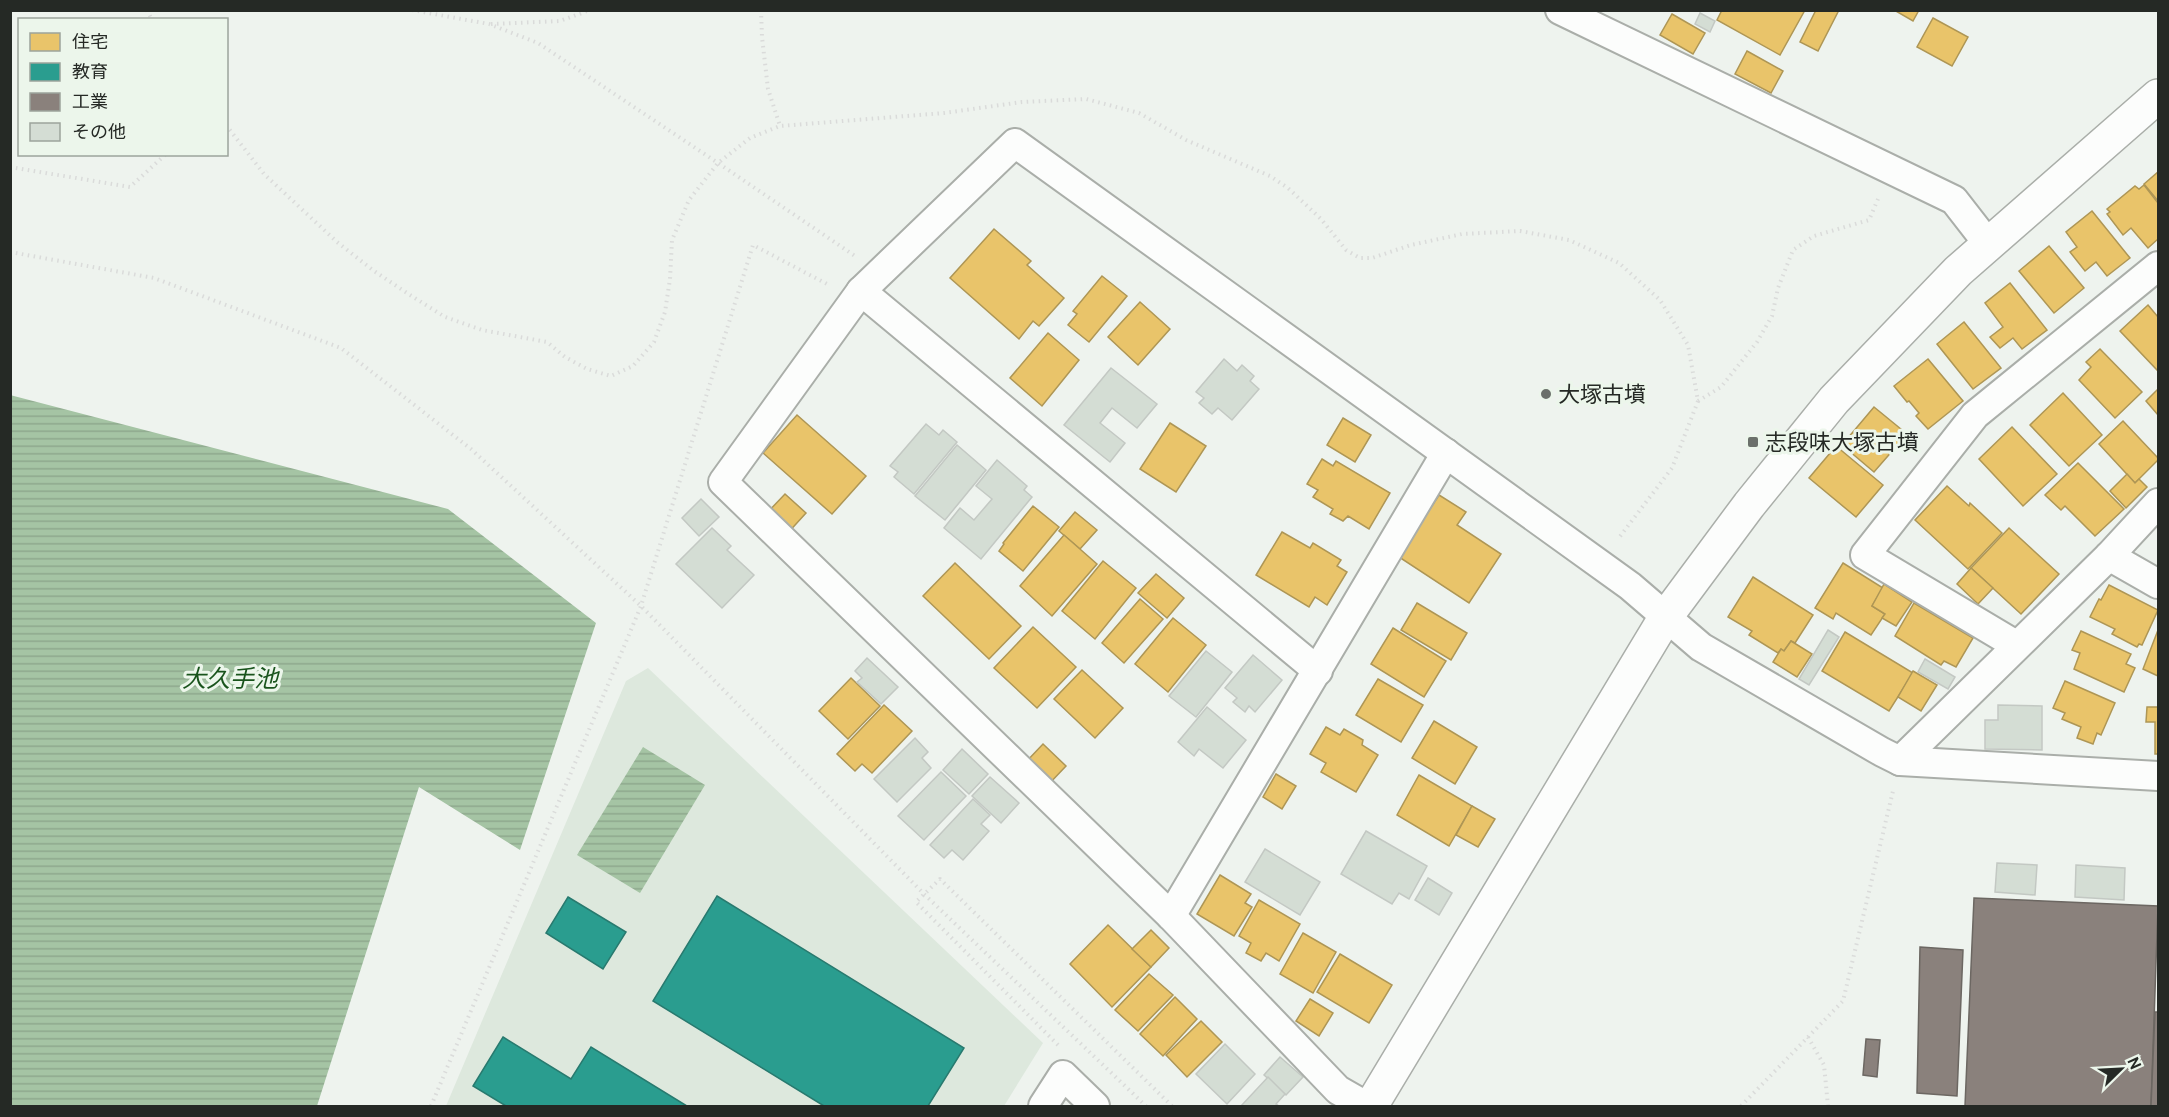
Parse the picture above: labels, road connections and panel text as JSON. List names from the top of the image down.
{
  "water": ["大久手池"],
  "places": {
    "other": ["大塚古墳"],
    "transit": ["志段味大塚古墳"]
  },
  "legend": [
    "住宅",
    "教育",
    "工業",
    "その他"
  ],
  "north": "top right"
}
